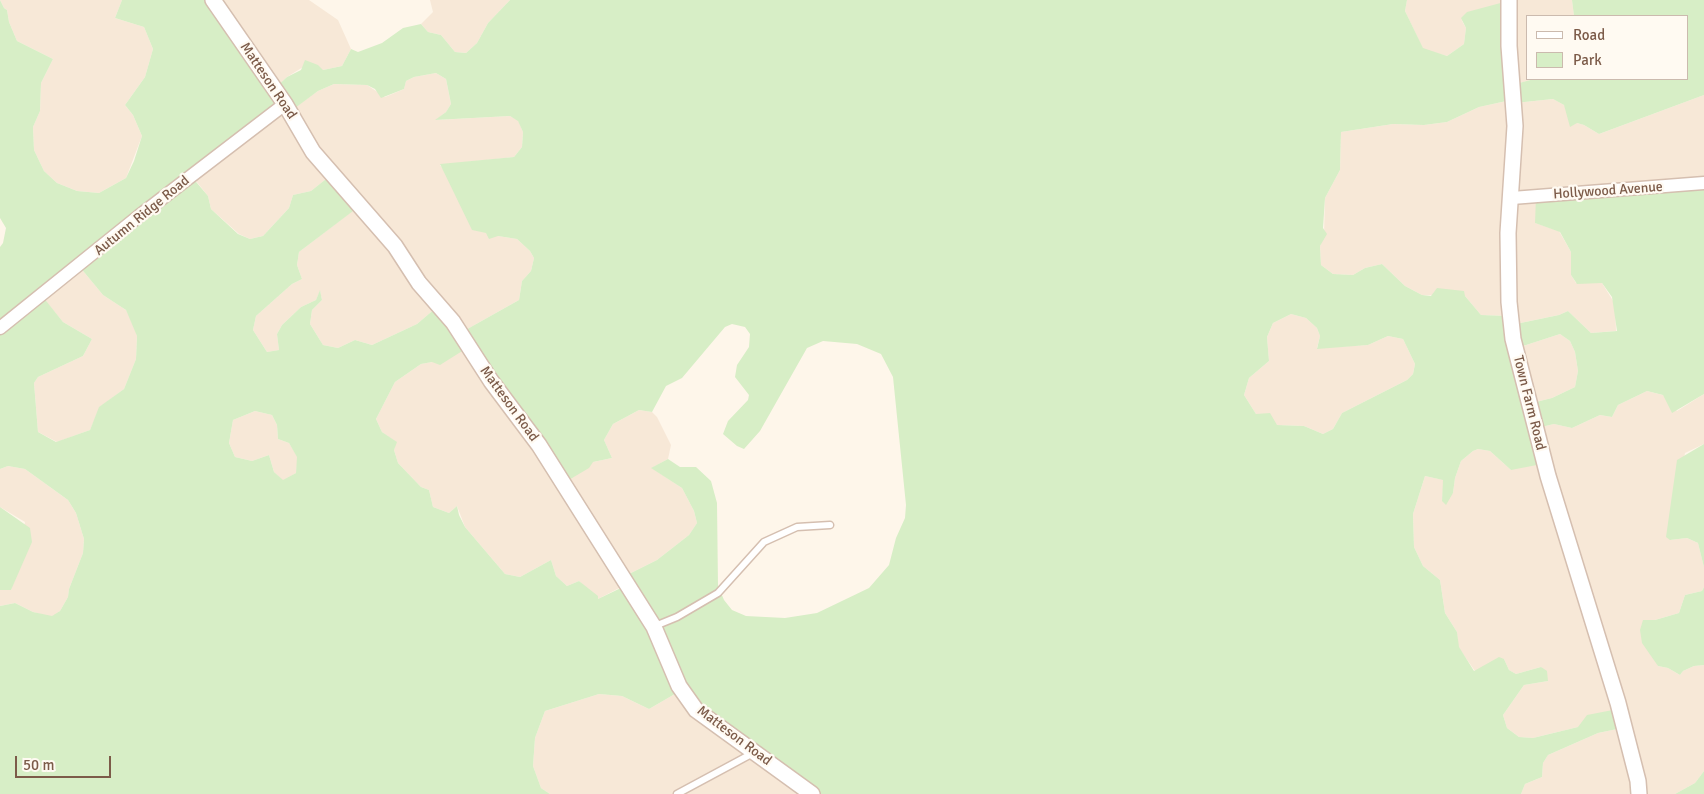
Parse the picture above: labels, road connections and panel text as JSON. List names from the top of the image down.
{
  "streets": {
    "street": [
      "Matteson Road",
      "Hollywood Avenue",
      "Autumn Ridge Road",
      "Town Farm Road"
    ]
  },
  "crossings": [
    ["Matteson Road", "Autumn Ridge Road"],
    ["Hollywood Avenue", "Town Farm Road"]
  ],
  "legend": ["Road", "Park"],
  "scale_bar": "50 m"
}
